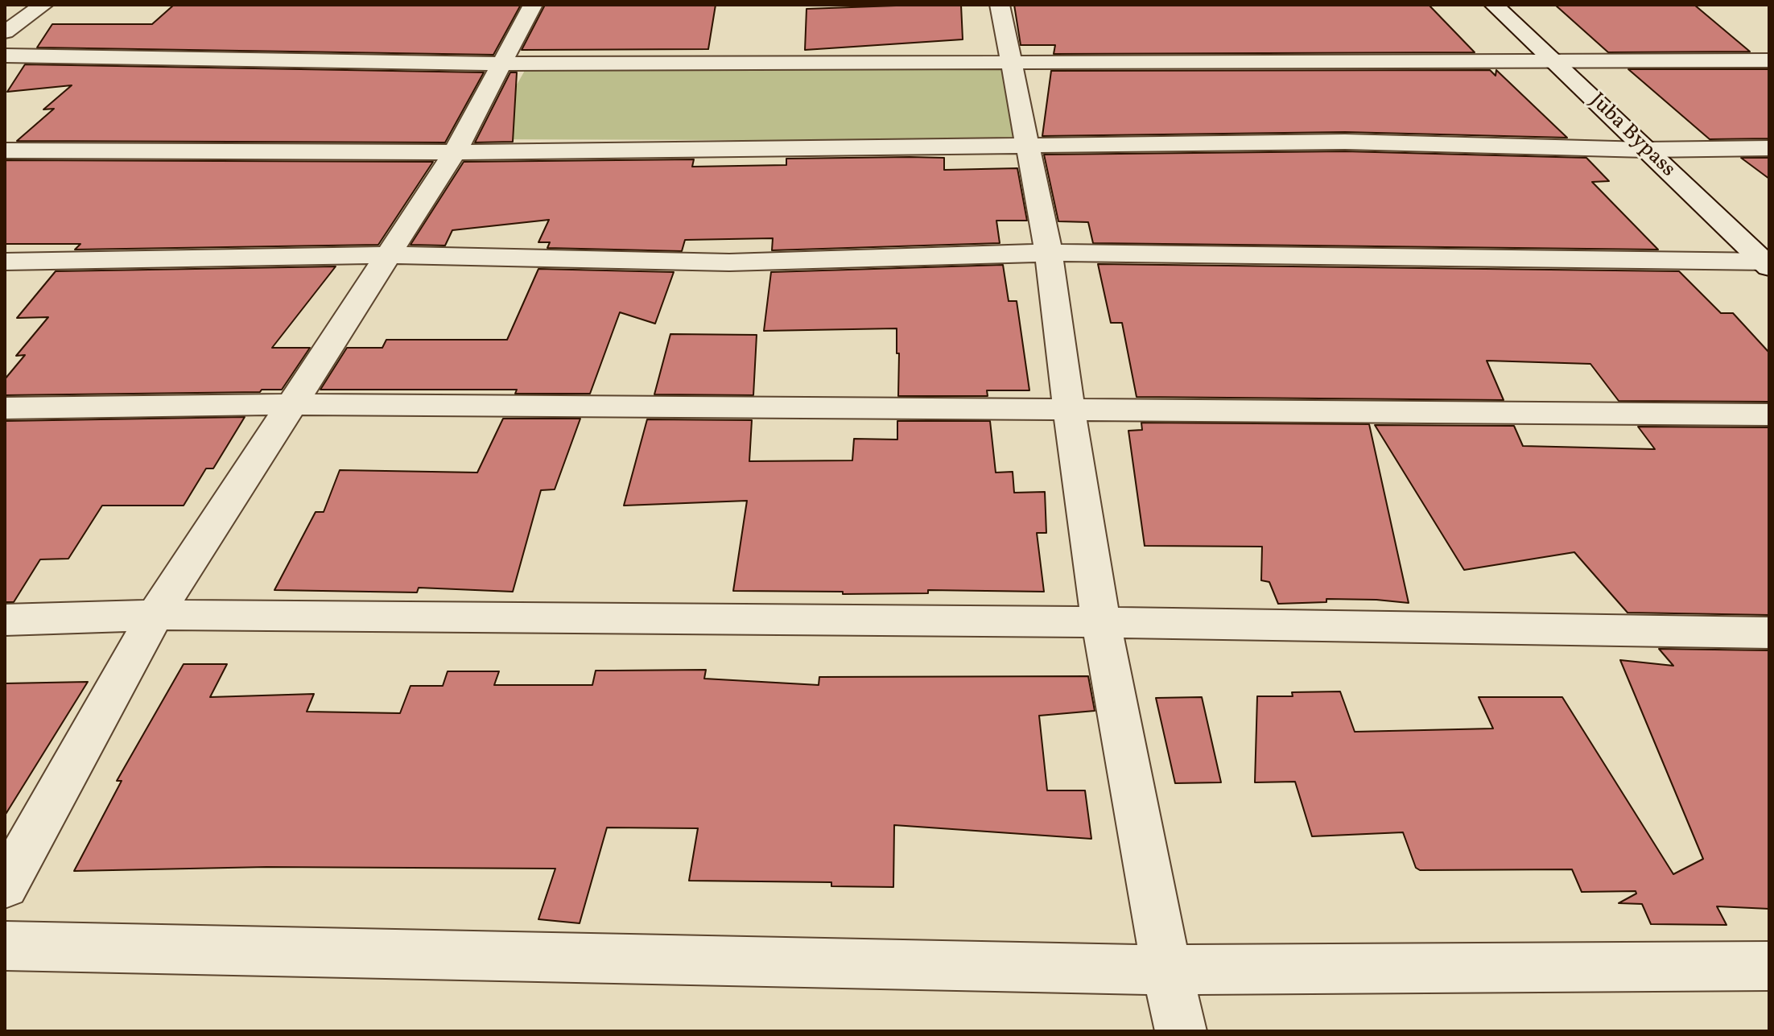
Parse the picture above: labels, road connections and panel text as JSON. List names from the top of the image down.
{
  "streets": {
    "street": ["Juba Bypass"]
  }
}
